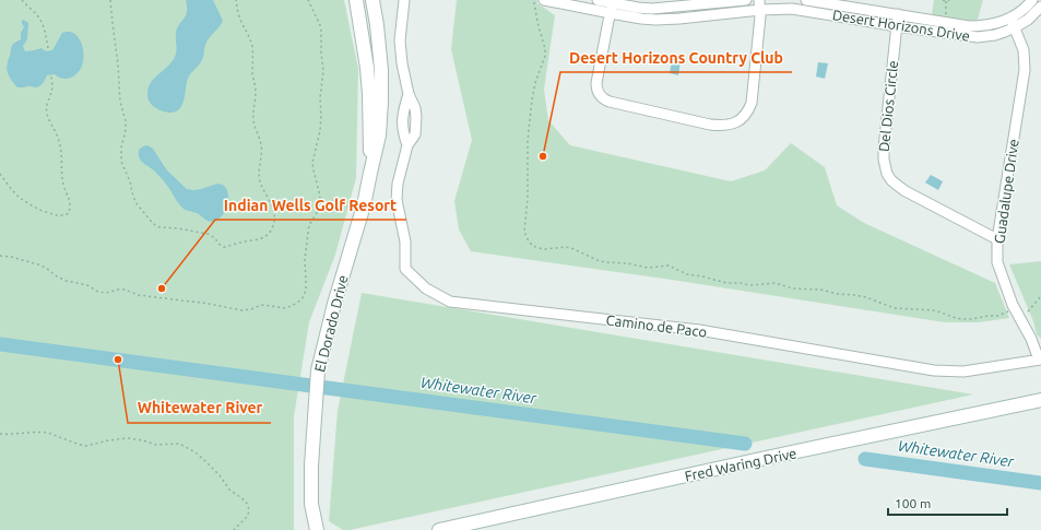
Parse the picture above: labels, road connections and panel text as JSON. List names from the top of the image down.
{
  "streets": {
    "main road": ["El Dorado Drive", "Fred Waring Drive"],
    "street": [
      "Desert Horizons Drive",
      "Del Dios Circle",
      "Guadalupe Drive",
      "Camino de Paco"
    ]
  },
  "crossings": [
    ["Desert Horizons Drive", "Del Dios Circle"],
    ["Desert Horizons Drive", "Guadalupe Drive"],
    ["Del Dios Circle", "Guadalupe Drive"],
    ["Guadalupe Drive", "Camino de Paco"]
  ],
  "water": ["Whitewater River"],
  "places": ["Desert Horizons Country Club", "Indian Wells Golf Resort", "Whitewater River"],
  "scale_bar": "100 m"
}
